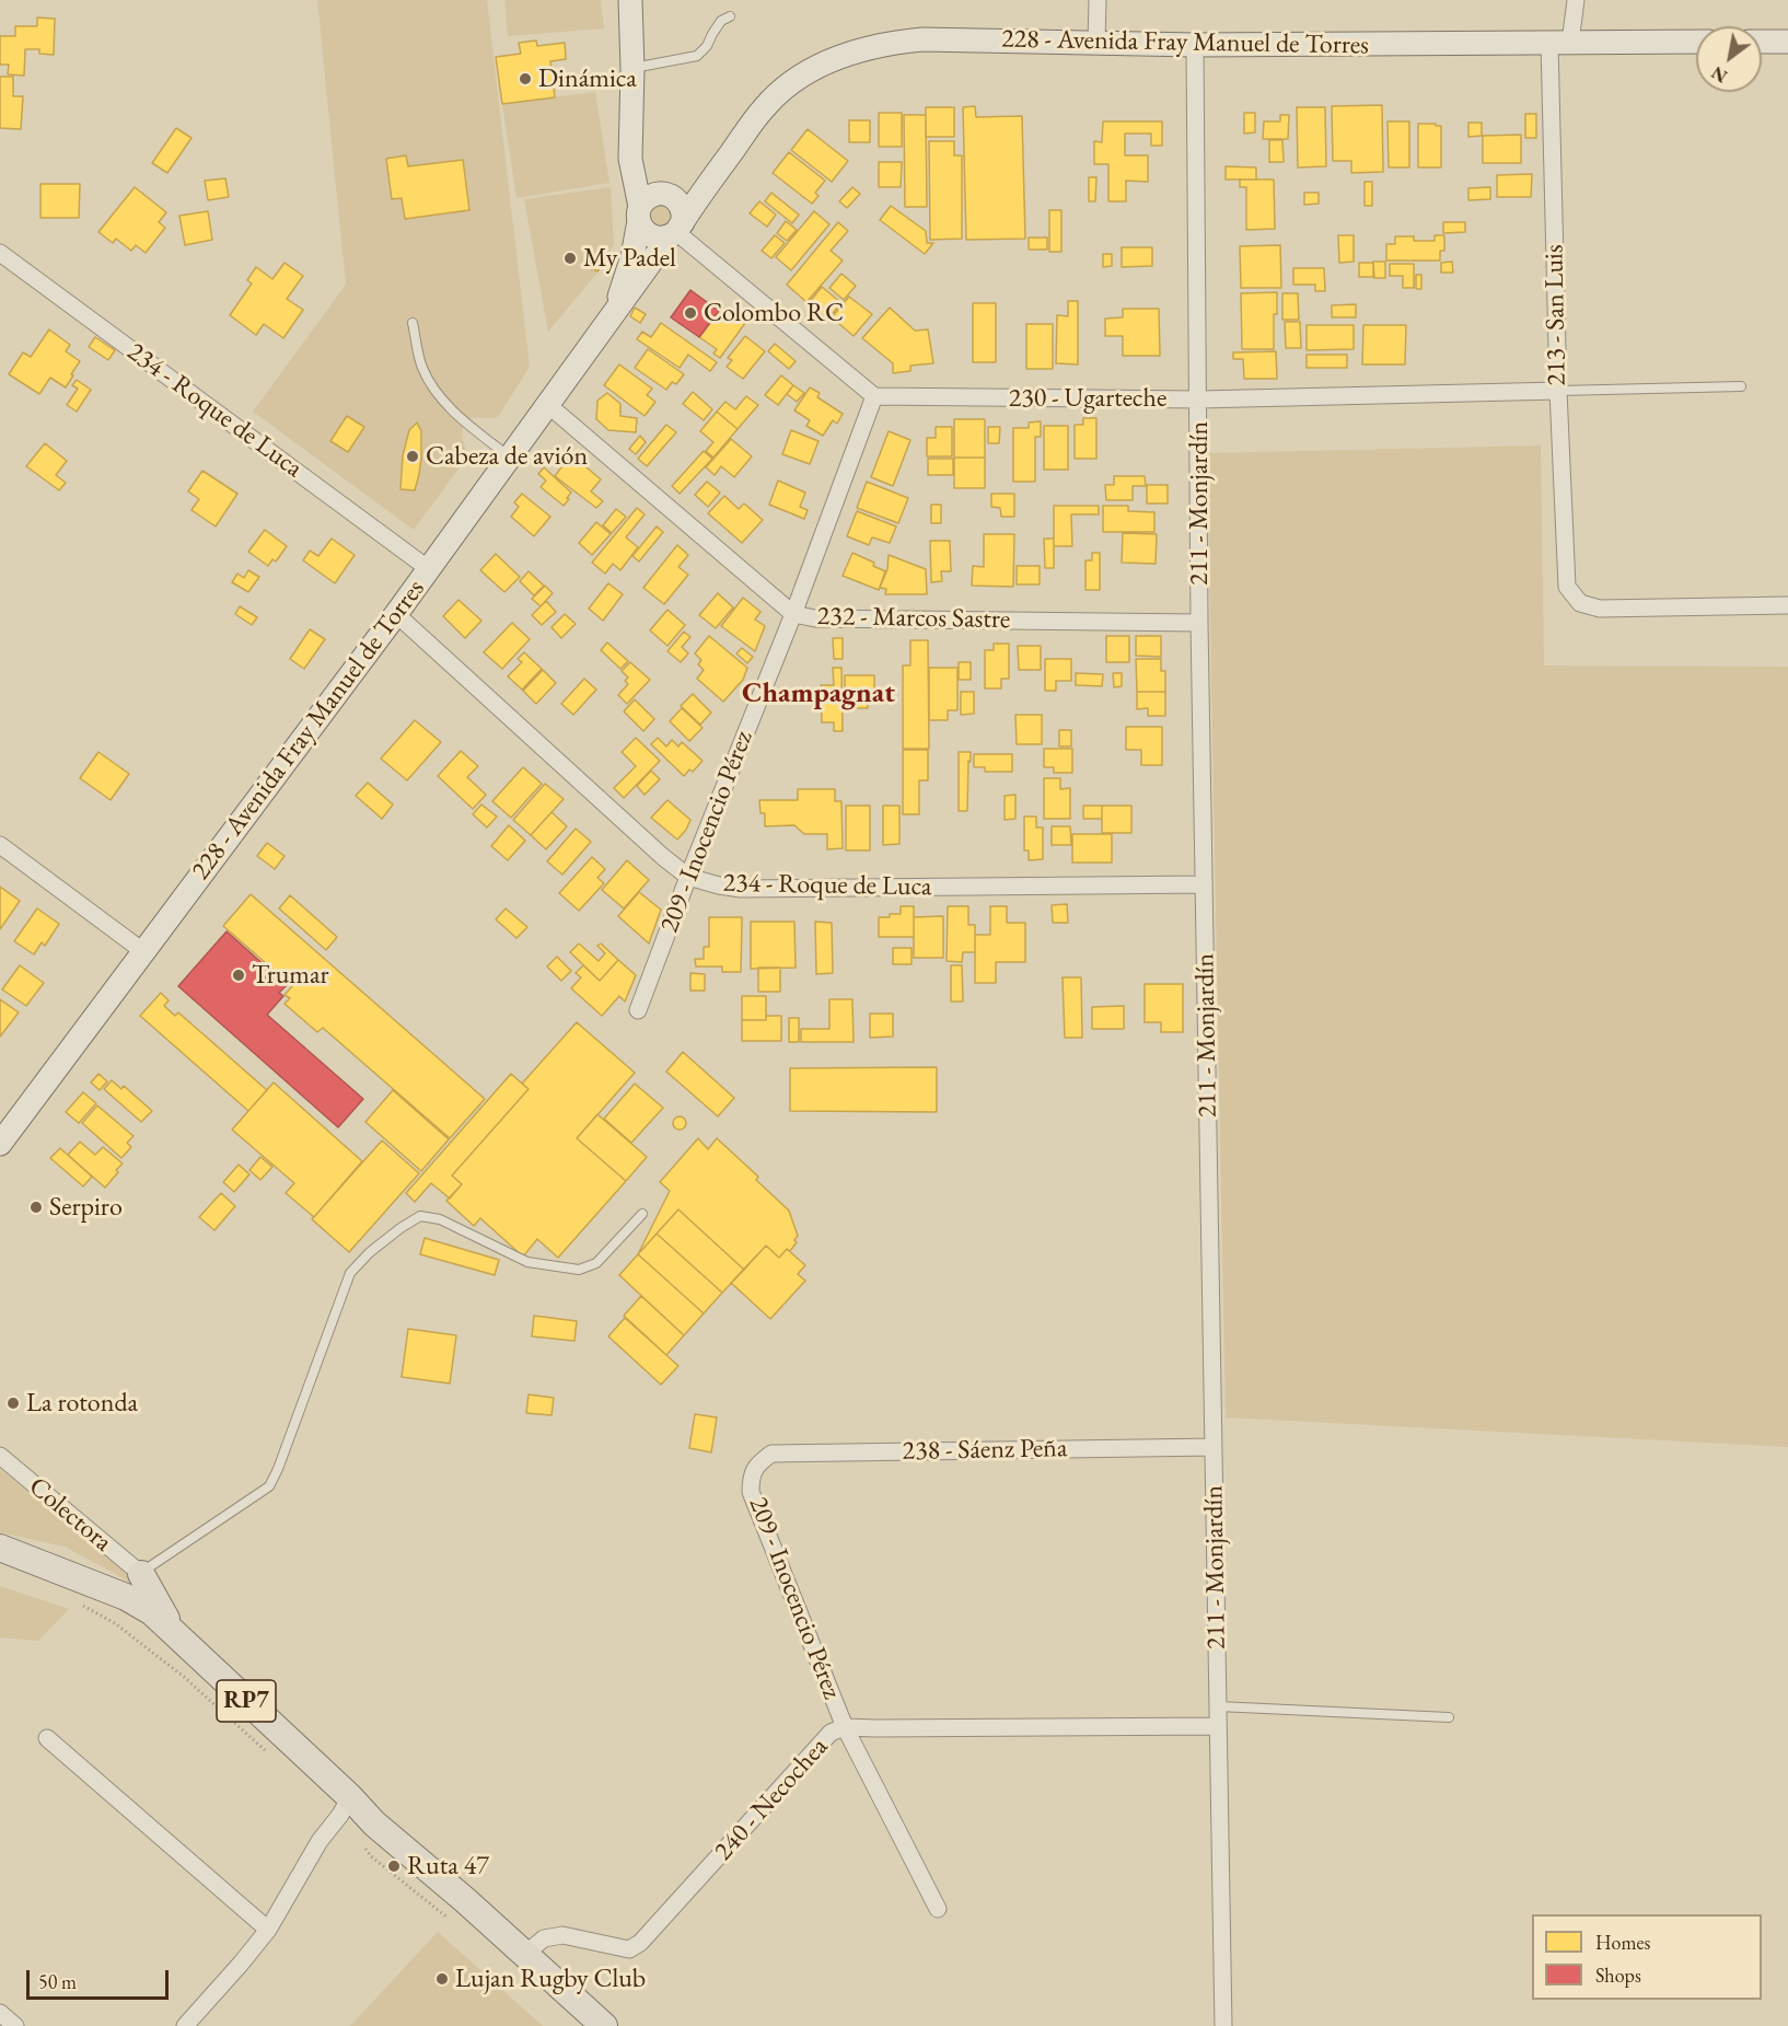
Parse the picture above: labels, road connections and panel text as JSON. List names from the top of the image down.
{
  "streets": {
    "main road": ["228 - Avenida Fray Manuel de Torres", "RP7"],
    "street": [
      "213 - San Luis",
      "230 - Ugarteche",
      "234 - Roque de Luca",
      "211 - Monjardín",
      "232 - Marcos Sastre",
      "209 - Inocencio Pérez",
      "238 - Sáenz Peña",
      "Colectora",
      "240 - Necochea"
    ]
  },
  "crossings": [
    ["228 - Avenida Fray Manuel de Torres", "213 - San Luis"],
    ["228 - Avenida Fray Manuel de Torres", "234 - Roque de Luca"],
    ["228 - Avenida Fray Manuel de Torres", "211 - Monjardín"],
    ["228 - Avenida Fray Manuel de Torres", "232 - Marcos Sastre"],
    ["213 - San Luis", "230 - Ugarteche"],
    ["230 - Ugarteche", "211 - Monjardín"],
    ["230 - Ugarteche", "209 - Inocencio Pérez"],
    ["234 - Roque de Luca", "211 - Monjardín"],
    ["234 - Roque de Luca", "209 - Inocencio Pérez"],
    ["211 - Monjardín", "232 - Marcos Sastre"],
    ["211 - Monjardín", "238 - Sáenz Peña"],
    ["211 - Monjardín", "240 - Necochea"],
    ["232 - Marcos Sastre", "209 - Inocencio Pérez"],
    ["209 - Inocencio Pérez", "238 - Sáenz Peña"],
    ["209 - Inocencio Pérez", "240 - Necochea"],
    ["RP7", "240 - Necochea"]
  ],
  "districts": ["Champagnat"],
  "places": [
    "Dinámica",
    "My Padel",
    "Colombo RC",
    "Cabeza de avión",
    "Trumar",
    "Serpiro",
    "La rotonda",
    "Ruta 47",
    "Lujan Rugby Club"
  ],
  "legend": ["Homes", "Shops"],
  "scale_bar": "50 m",
  "north": "bottom left"
}
